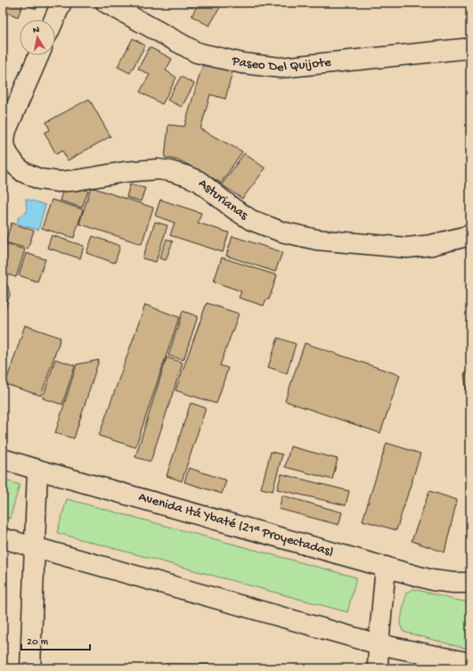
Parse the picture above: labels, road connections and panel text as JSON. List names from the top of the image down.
{
  "streets": {
    "street": ["Paseo Del Quijote", "Asturianas", "Avenida Itá Ybaté (21ª Proyectadas)"]
  },
  "scale_bar": "20 m",
  "north": "top"
}
